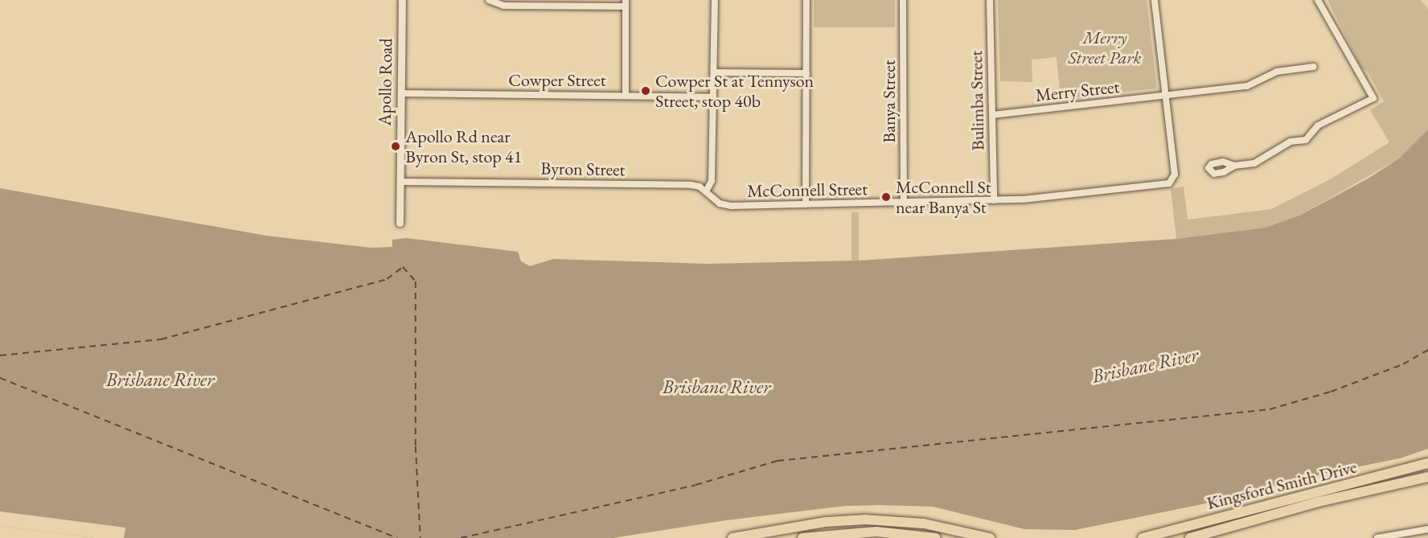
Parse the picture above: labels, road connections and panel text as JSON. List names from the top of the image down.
{
  "streets": {
    "highway": ["Kingsford Smith Drive"],
    "street": [
      "Cowper Street",
      "Apollo Road",
      "Merry Street",
      "Bulimba Street",
      "Banya Street",
      "Byron Street",
      "McConnell Street"
    ]
  },
  "crossings": [
    ["Cowper Street", "Apollo Road"],
    ["Apollo Road", "Byron Street"],
    ["Merry Street", "Bulimba Street"],
    ["Merry Street", "McConnell Street"],
    ["Bulimba Street", "McConnell Street"],
    ["Banya Street", "McConnell Street"],
    ["Byron Street", "McConnell Street"]
  ],
  "water": ["Brisbane River"],
  "parks": ["Merry Street Park"],
  "places": ["Cowper St at Tennyson Street, stop 40b", "Apollo Rd near Byron St, stop 41", "McConnell St near Banya St"]
}
